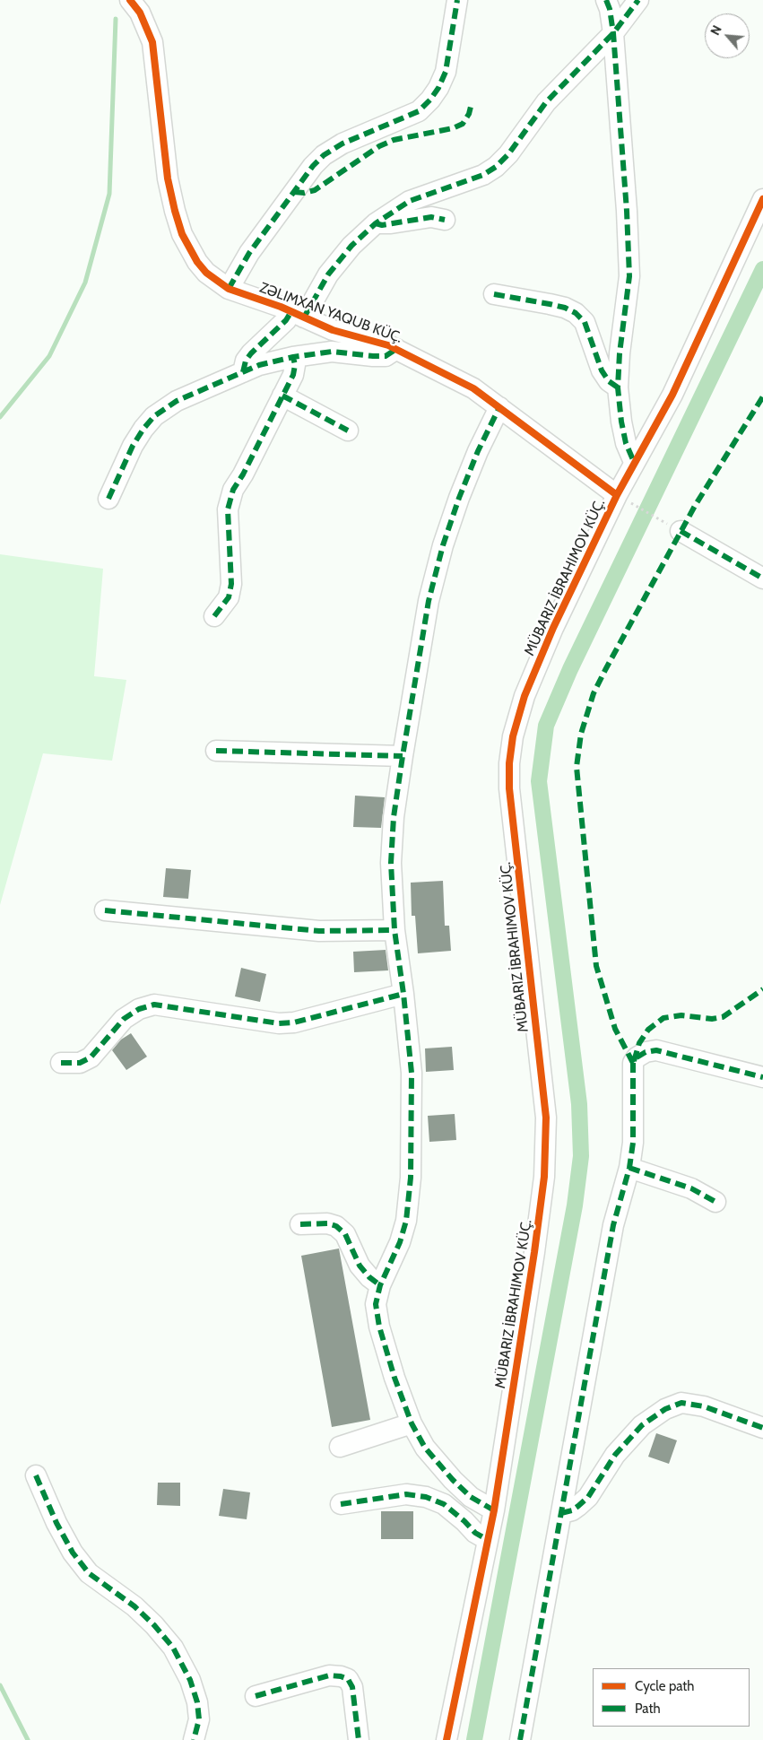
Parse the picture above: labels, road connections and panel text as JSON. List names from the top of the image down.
{
  "streets": {
    "street": ["ZƏLIMXAN YAQUB KÜÇ.", "MÜBARIZ İBRAHIMOV KÜÇ."]
  },
  "crossings": [
    ["ZƏLIMXAN YAQUB KÜÇ.", "MÜBARIZ İBRAHIMOV KÜÇ."]
  ],
  "legend": ["Cycle path", "Path"],
  "north": "top left"
}
